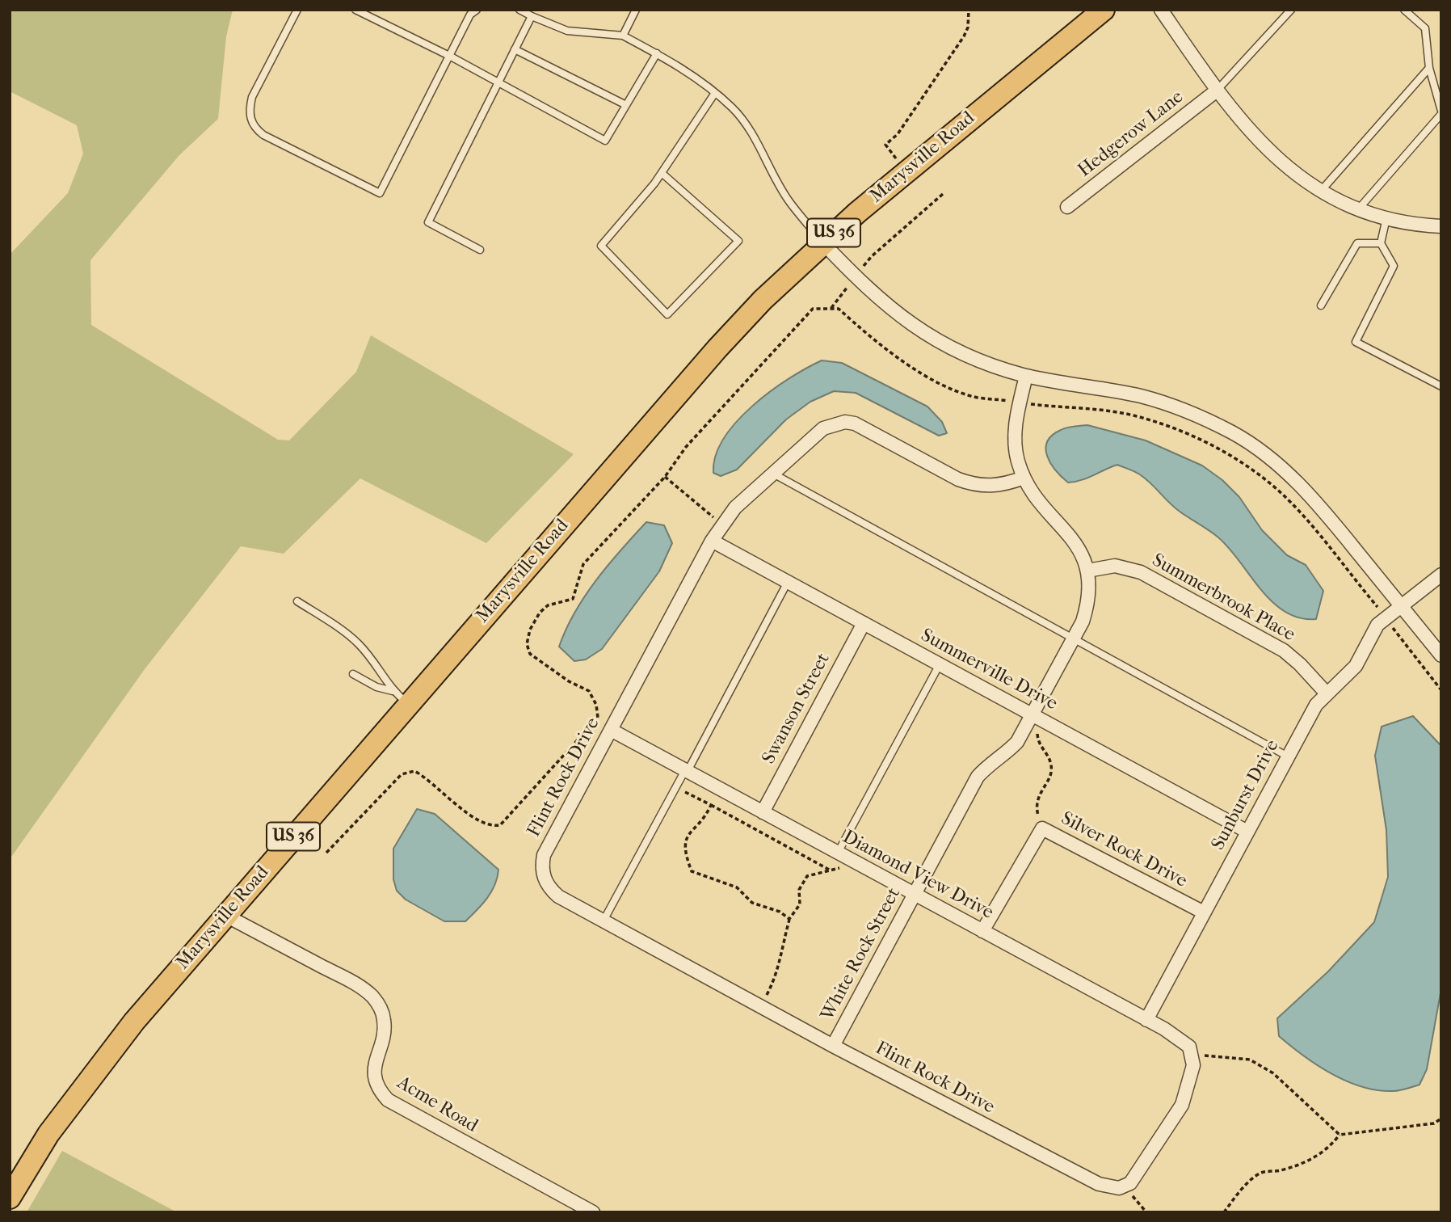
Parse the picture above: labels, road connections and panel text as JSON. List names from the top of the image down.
{
  "streets": {
    "highway": ["Marysville Road", "US 36"],
    "street": [
      "Hedgerow Lane",
      "Summerbrook Place",
      "Summerville Drive",
      "Swanson Street",
      "Flint Rock Drive",
      "Sunburst Drive",
      "Silver Rock Drive",
      "Diamond View Drive",
      "White Rock Street",
      "Acme Road"
    ]
  },
  "crossings": [
    ["Marysville Road", "Acme Road"],
    ["Summerbrook Place", "Sunburst Drive"],
    ["Summerbrook Place", "White Rock Street"],
    ["Summerville Drive", "Swanson Street"],
    ["Summerville Drive", "Flint Rock Drive"],
    ["Summerville Drive", "Sunburst Drive"],
    ["Summerville Drive", "White Rock Street"],
    ["Swanson Street", "Diamond View Drive"],
    ["Flint Rock Drive", "Diamond View Drive"],
    ["Flint Rock Drive", "White Rock Street"],
    ["Sunburst Drive", "Silver Rock Drive"],
    ["Sunburst Drive", "Diamond View Drive"],
    ["Silver Rock Drive", "Diamond View Drive"],
    ["Diamond View Drive", "White Rock Street"]
  ]
}
